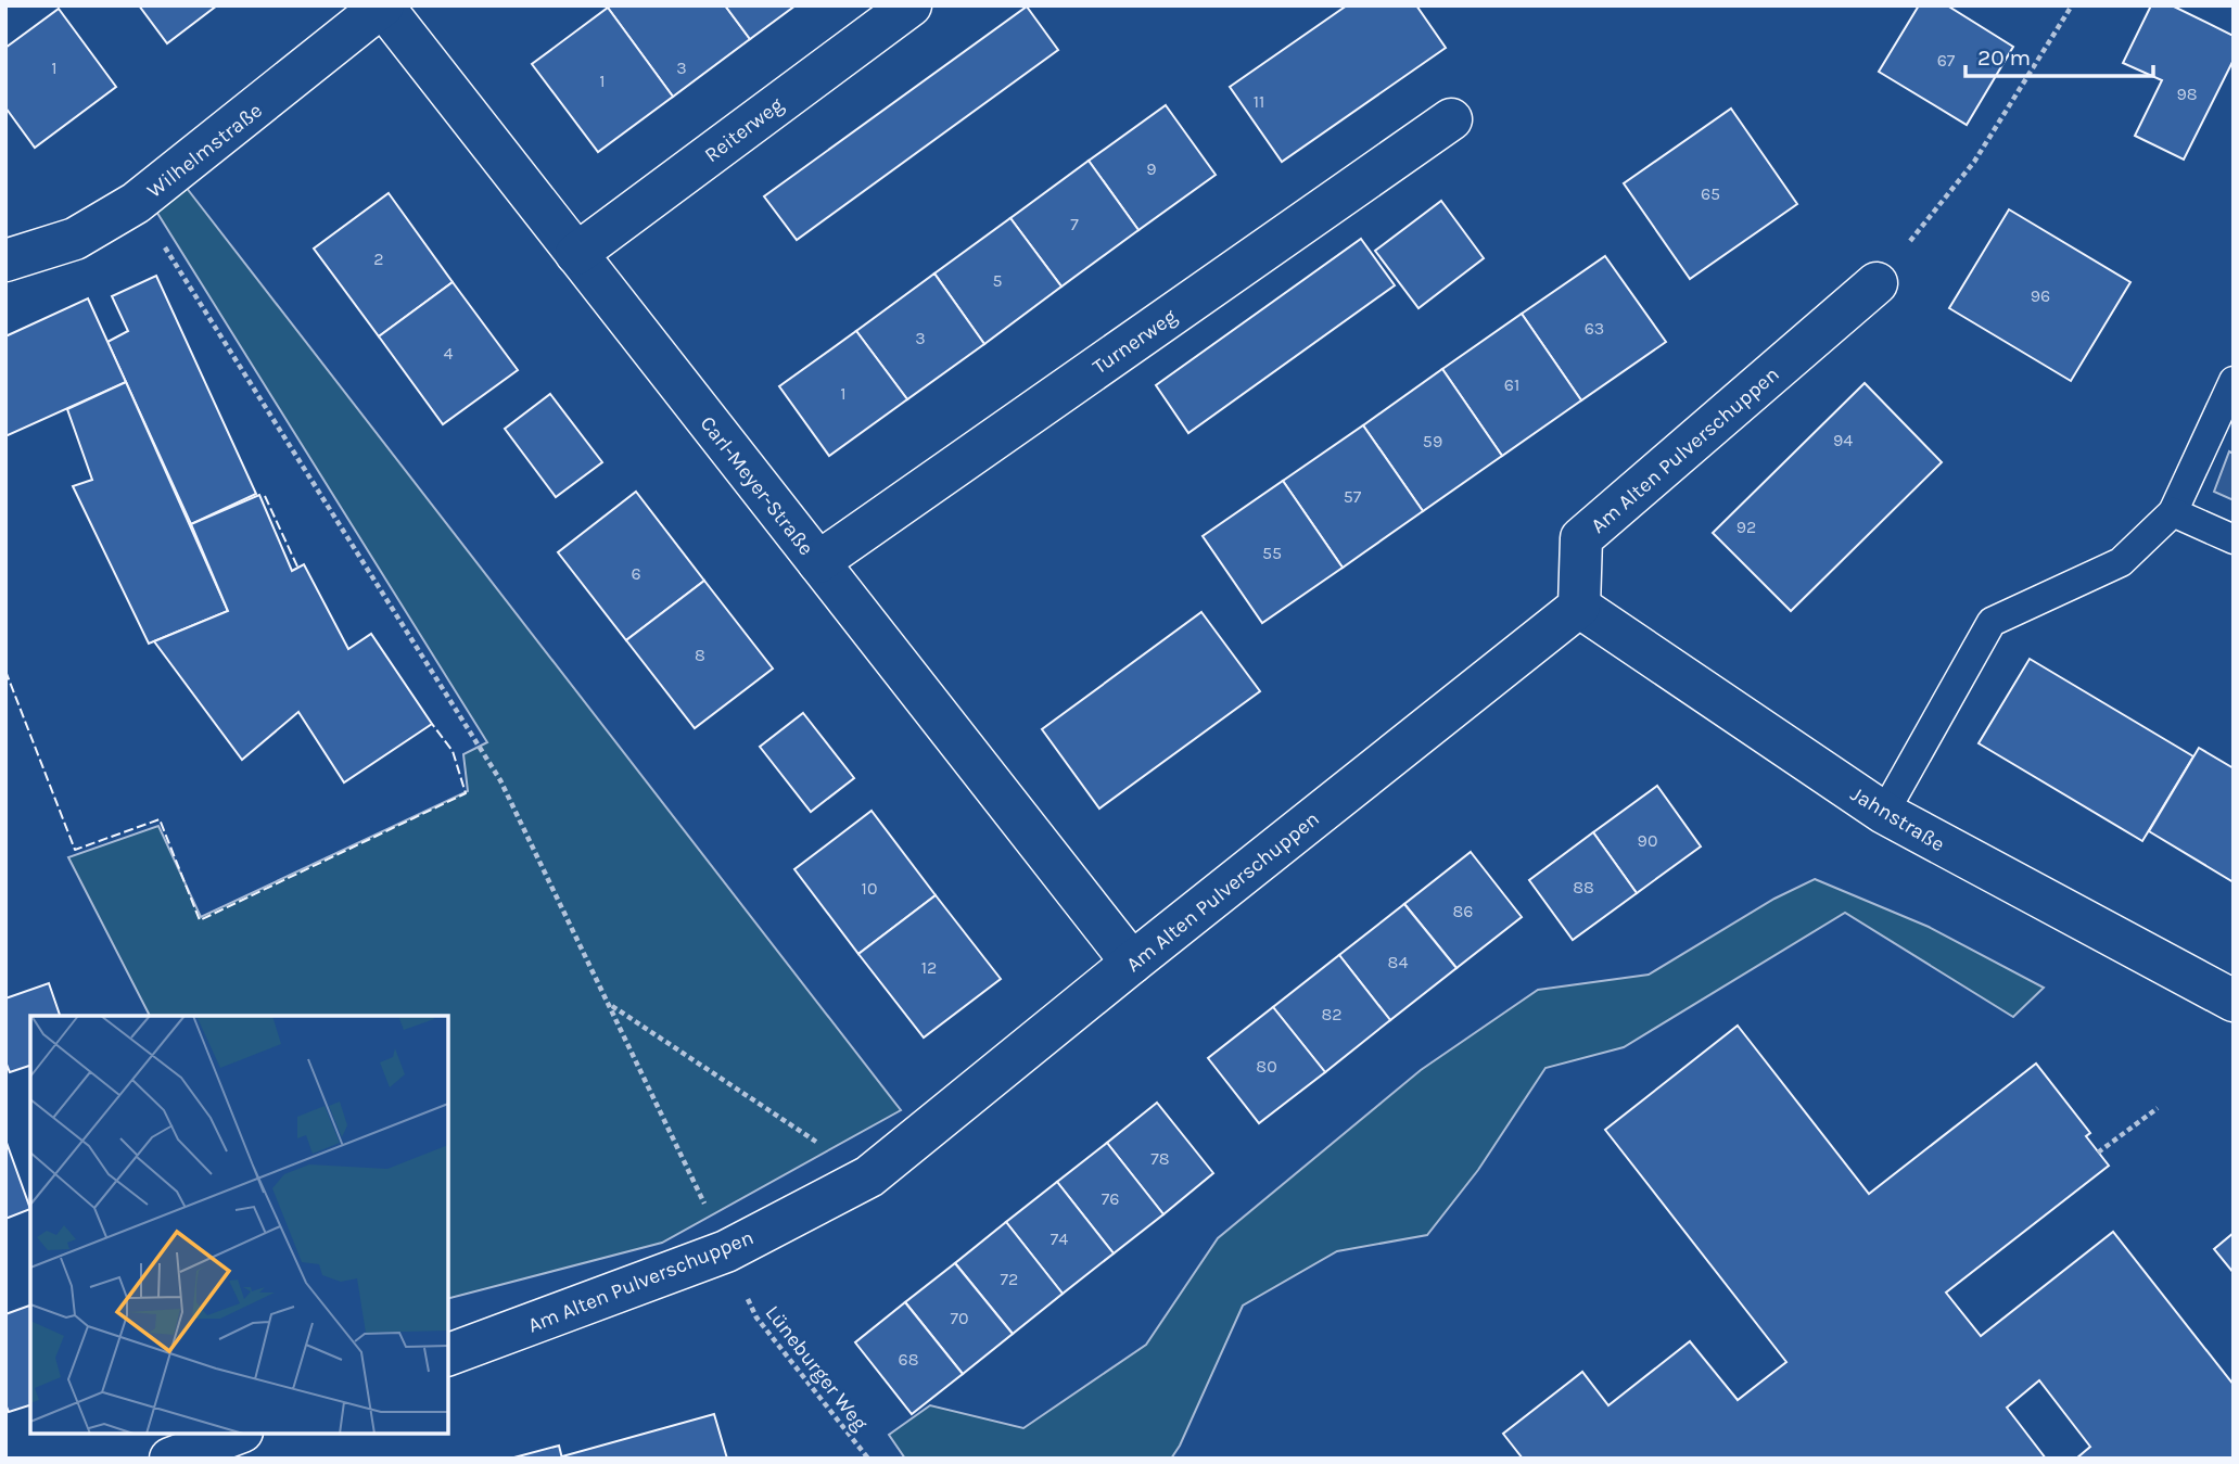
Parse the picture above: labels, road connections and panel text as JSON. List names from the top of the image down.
{
  "streets": {
    "street": [
      "Reiterweg",
      "Wilhelmstraße",
      "Turnerweg",
      "Am Alten Pulverschuppen",
      "Carl-Meyer-Straße",
      "Jahnstraße"
    ],
    "path": ["Lüneburger Weg"]
  },
  "crossings": [
    ["Reiterweg", "Carl-Meyer-Straße"],
    ["Wilhelmstraße", "Carl-Meyer-Straße"],
    ["Wilhelmstraße", "Lüneburger Weg"],
    ["Turnerweg", "Carl-Meyer-Straße"],
    ["Am Alten Pulverschuppen", "Carl-Meyer-Straße"],
    ["Am Alten Pulverschuppen", "Jahnstraße"],
    ["Am Alten Pulverschuppen", "Lüneburger Weg"]
  ],
  "house_numbers": [
    "67",
    "1",
    "3",
    "1",
    "98",
    "11",
    "9",
    "65",
    "7",
    "2",
    "5",
    "96",
    "63",
    "3",
    "4",
    "61",
    "1",
    "94",
    "59",
    "57",
    "92",
    "55",
    "6",
    "8",
    "90",
    "88",
    "10",
    "86",
    "84",
    "12",
    "82",
    "80",
    "78",
    "76",
    "74",
    "72",
    "70",
    "68"
  ],
  "scale_bar": "20 m"
}
